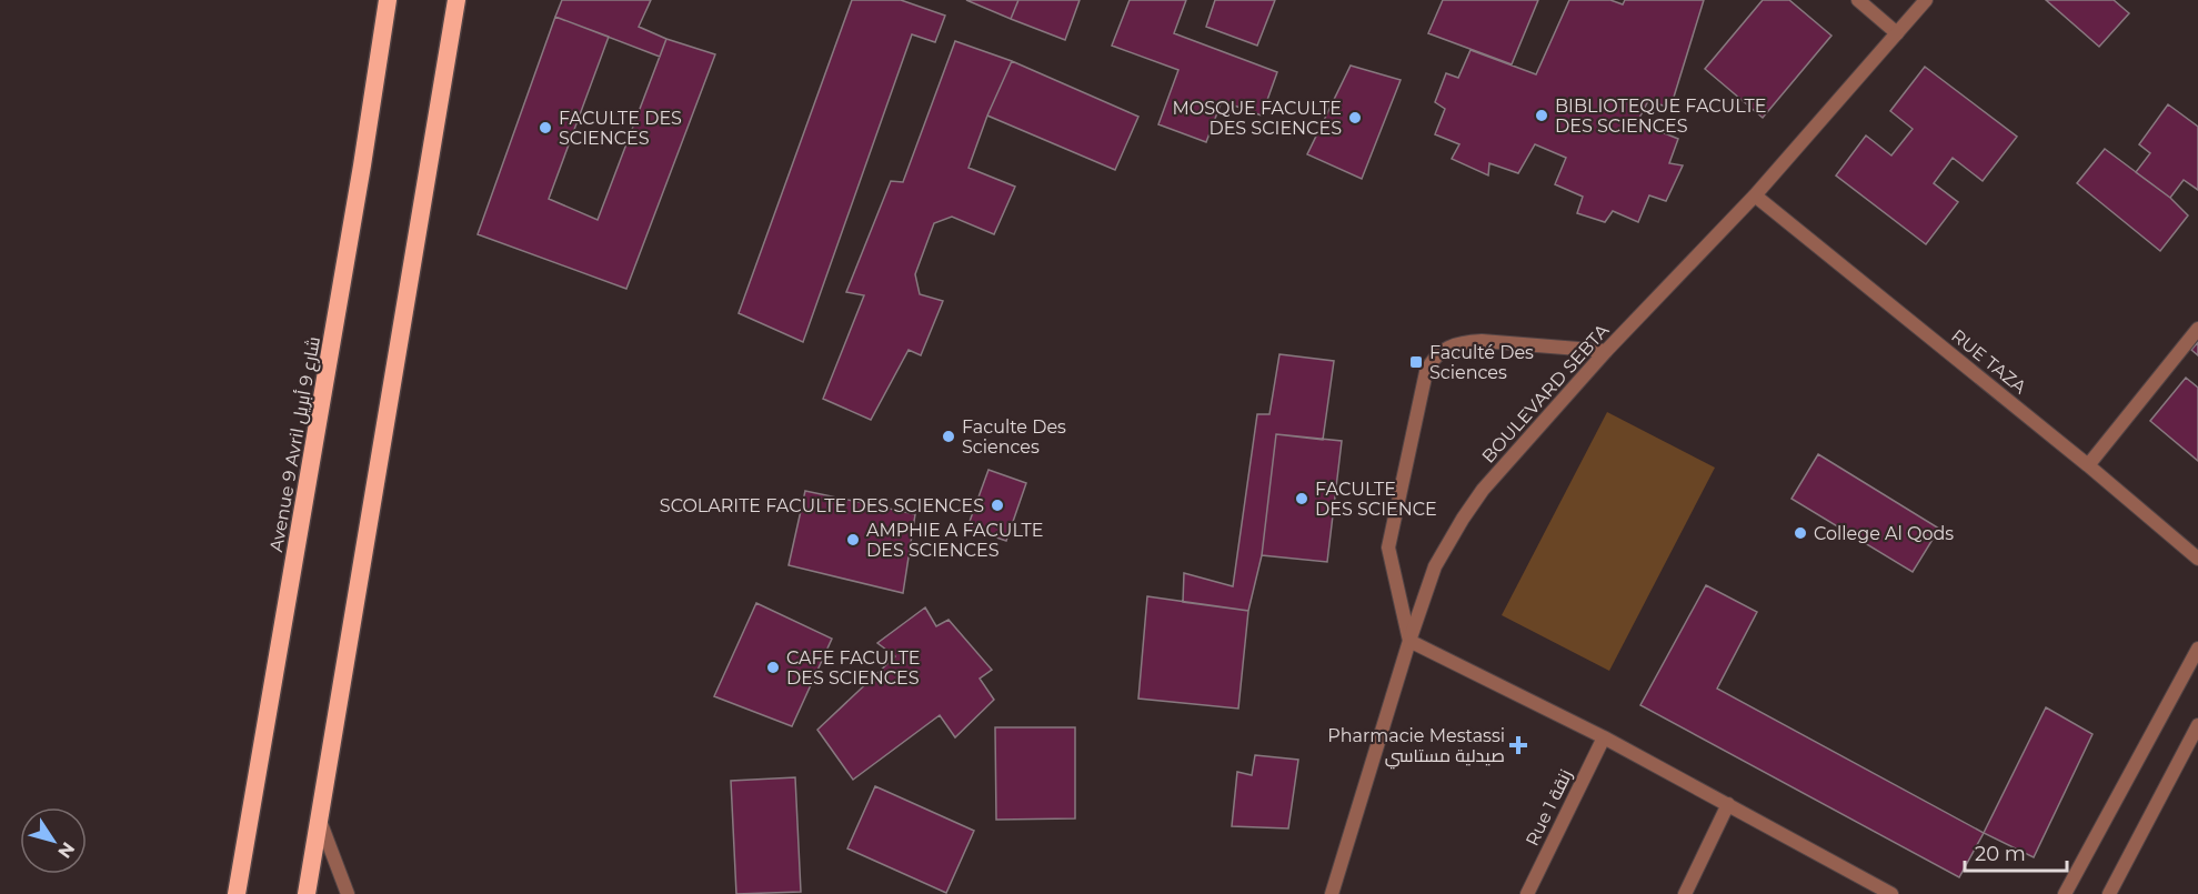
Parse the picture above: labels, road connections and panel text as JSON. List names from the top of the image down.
{
  "streets": {
    "highway": ["Avenue 9 Avril شارع 9 أبريل"],
    "street": ["RUE TAZA", "BOULEVARD SEBTA", "Rue 1 زنقة"]
  },
  "crossings": [
    ["RUE TAZA", "BOULEVARD SEBTA"]
  ],
  "places": {
    "other": [
      "BIBLIOTEQUE FACULTE DES SCIENCES",
      "MOSQUE FACULTE DES SCIENCES",
      "FACULTE DES SCIENCES",
      "Faculte Des Sciences",
      "FACULTE DES SCIENCE",
      "SCOLARITE FACULTE DES SCIENCES",
      "College Al Qods",
      "AMPHIE A FACULTE DES SCIENCES",
      "CAFE FACULTE DES SCIENCES"
    ],
    "transit": ["Faculté Des Sciences"],
    "health": ["Pharmacie Mestassi صيدلية مستاسي"]
  },
  "scale_bar": "20 m",
  "north": "bottom right"
}
